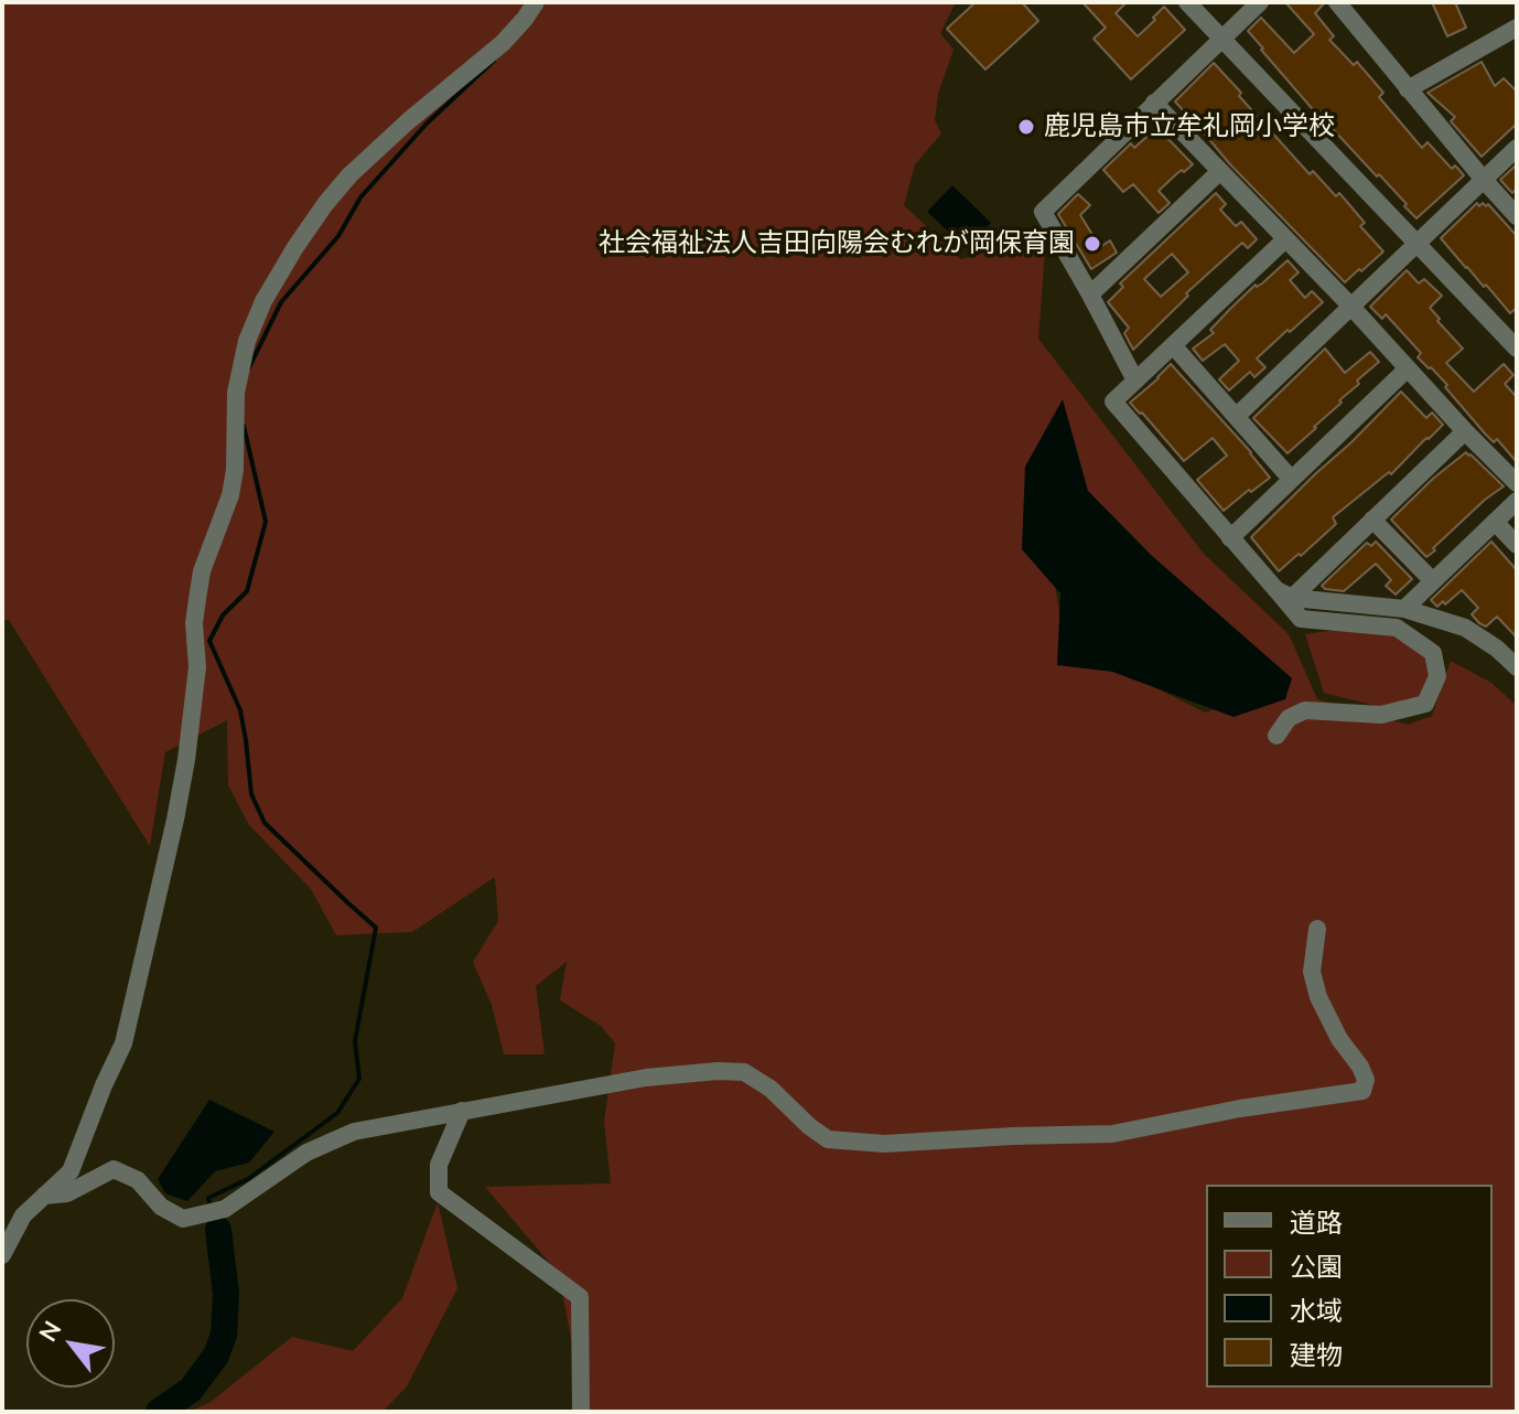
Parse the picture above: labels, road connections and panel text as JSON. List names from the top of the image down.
{
  "places": ["鹿児島市立牟礼岡小学校", "社会福祉法人吉田向陽会むれが岡保育園"],
  "legend": [
    "道路",
    "公園",
    "水域",
    "建物"
  ],
  "north": "top left"
}
